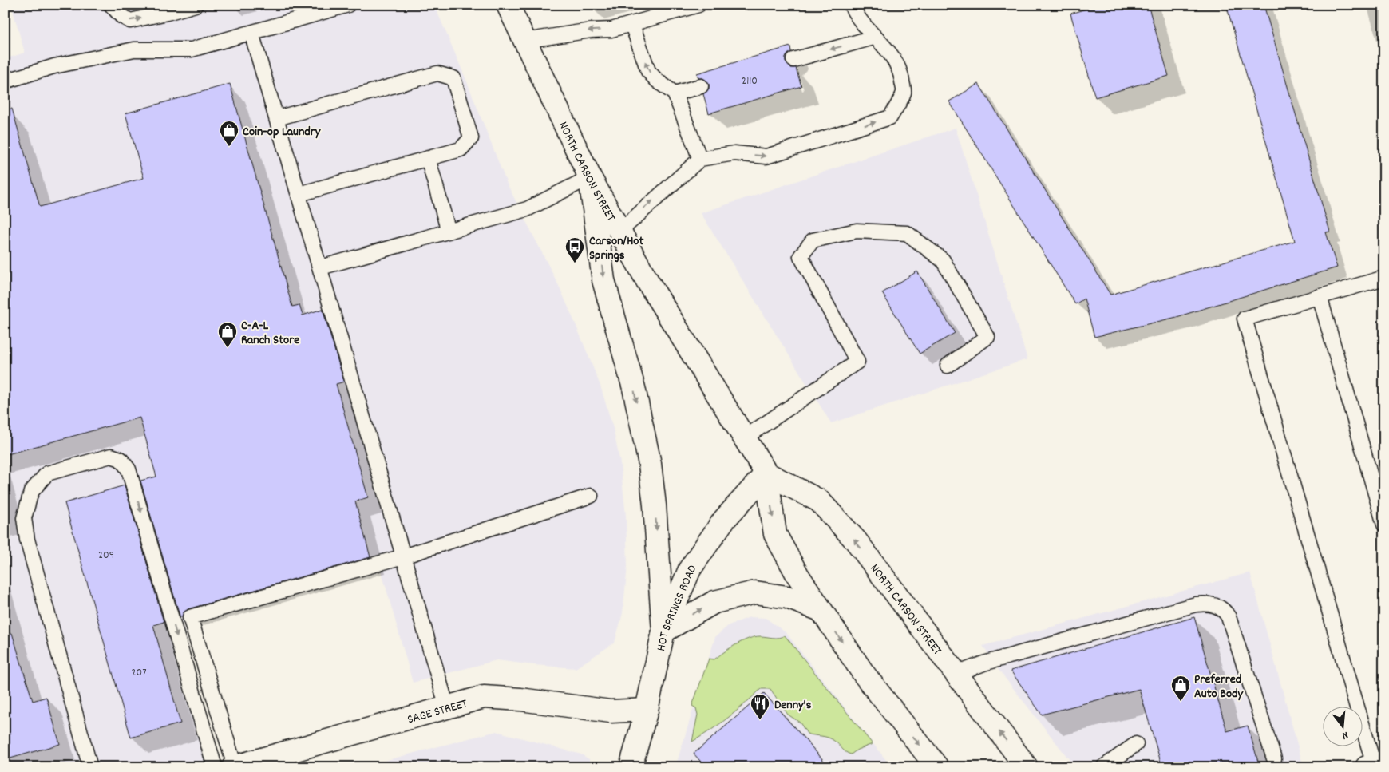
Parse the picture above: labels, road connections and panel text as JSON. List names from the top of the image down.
{
  "streets": {
    "main road": ["NORTH CARSON STREET", "HOT SPRINGS ROAD", "SAGE STREET"]
  },
  "crossings": [
    ["NORTH CARSON STREET", "HOT SPRINGS ROAD"],
    ["HOT SPRINGS ROAD", "SAGE STREET"]
  ],
  "places": {
    "shop": ["Coin-op Laundry", "C-A-L Ranch Store", "Preferred Auto Body"],
    "bus stop": ["Carson/Hot Springs"],
    "restaurant": ["Denny's"]
  },
  "house_numbers": ["2110", "209", "207"],
  "north": "bottom"
}
